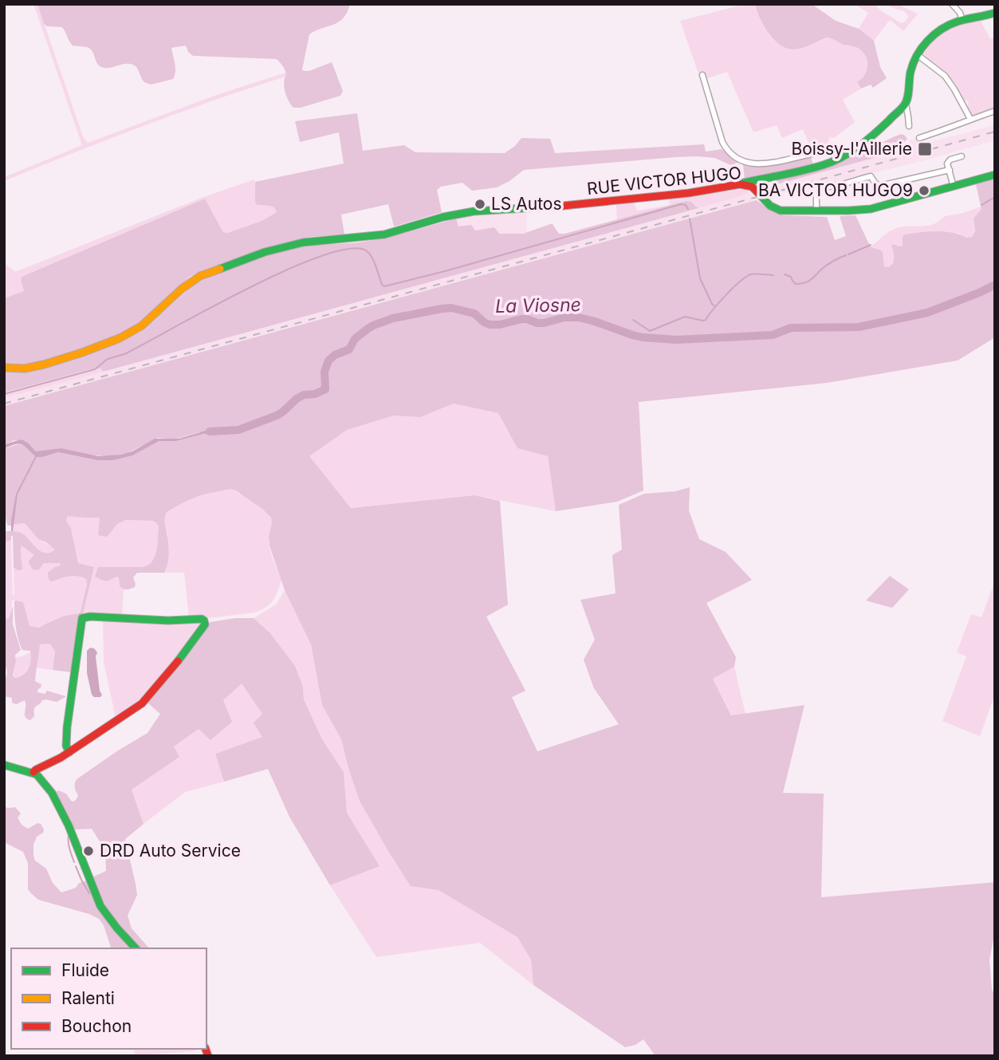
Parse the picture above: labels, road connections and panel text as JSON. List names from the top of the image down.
{
  "streets": {
    "street": ["RUE VICTOR HUGO"]
  },
  "water": ["La Viosne"],
  "places": {
    "transit": ["Boissy-l'Aillerie"],
    "other": ["BA VICTOR HUGO9", "LS Autos", "DRD Auto Service"]
  },
  "legend": ["Fluide", "Ralenti", "Bouchon"]
}
